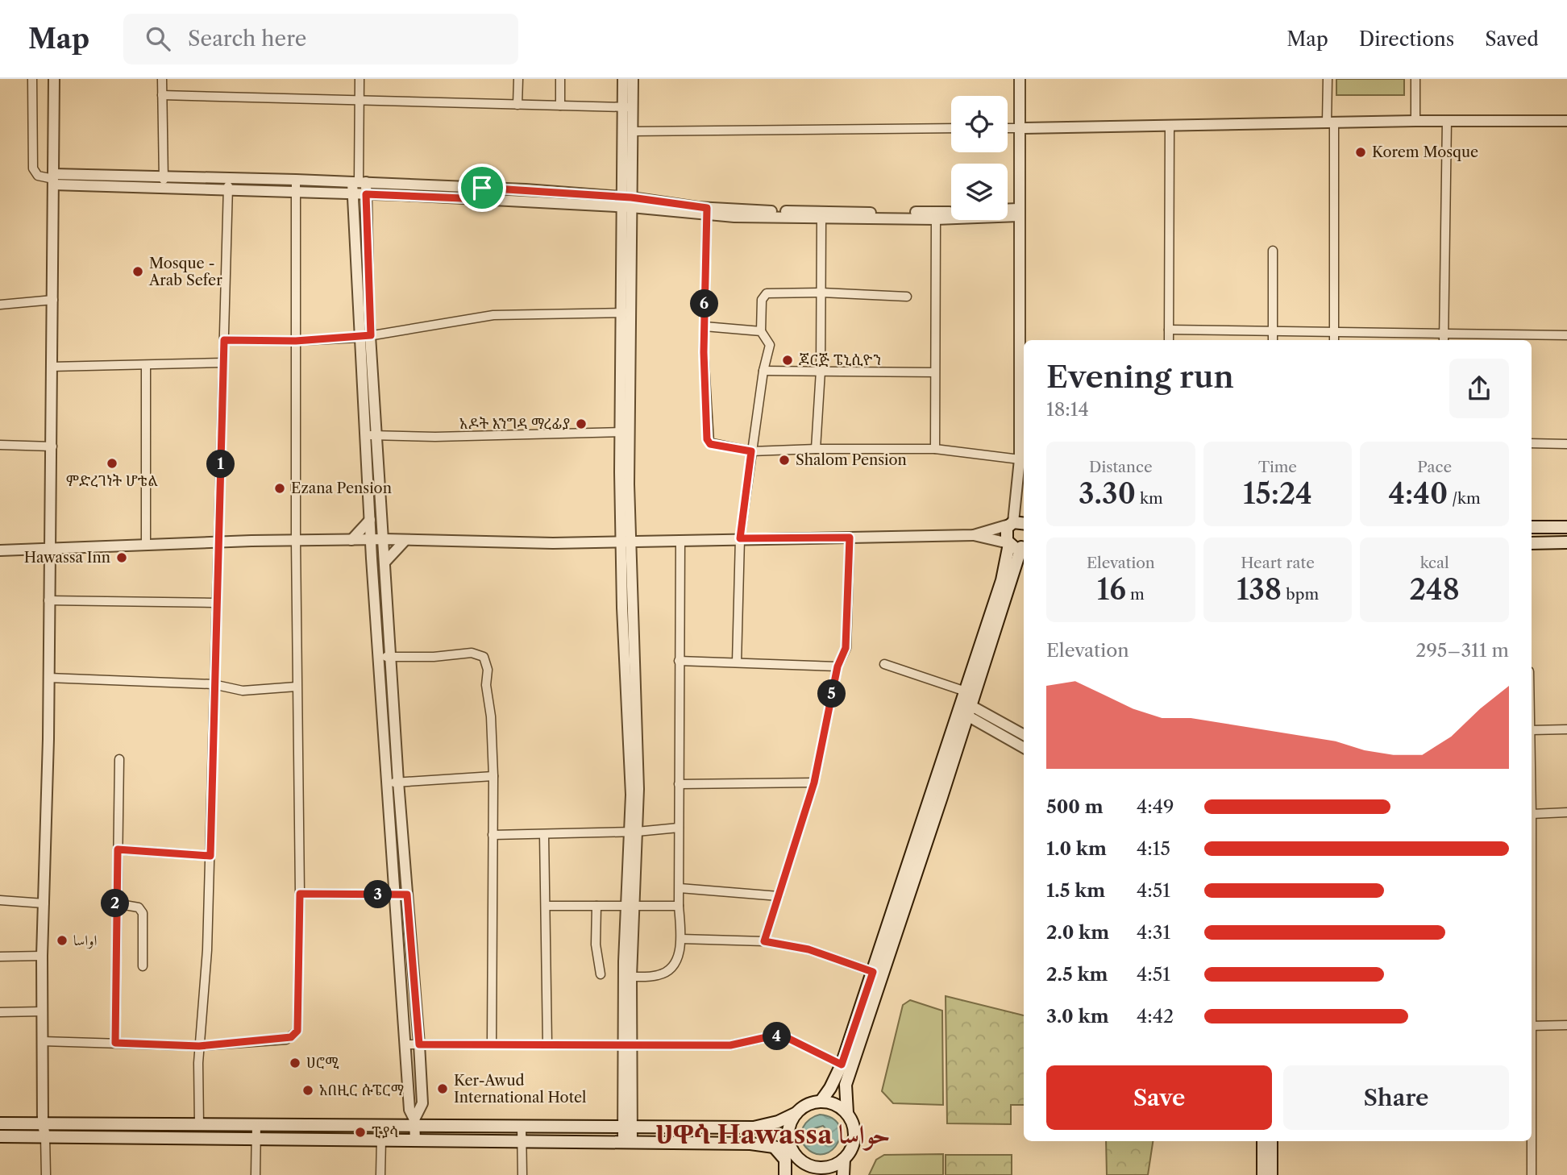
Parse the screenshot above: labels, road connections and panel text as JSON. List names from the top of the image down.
{
  "districts": ["ሀዋሳ Hawassa حواسا"],
  "places": [
    "Korem Mosque",
    "Mosque - Arab Sefer",
    "ጆርጅ ፔኒሲዮን",
    "አዶት እንግዳ ማረፊያ",
    "Shalom Pension",
    "ምድረገነት ሆቴል",
    "Ezana Pension",
    "Hawassa Inn",
    "اواسا",
    "ሀሮሚ",
    "Ker-Awud International Hotel",
    "አበዚር ሱፔርማ",
    "ፒያሳ"
  ],
  "page": {
    "header": "Map",
    "search": "Search here",
    "nav": ["Map", "Directions", "Saved"],
    "pins": [
      "6",
      "1",
      "5",
      "3",
      "2",
      "4"
    ],
    "heading": ["Evening run", "18:14"],
    "stats": [
      ["Distance", "3.30 km"],
      ["Time", "15:24"],
      ["Pace", "4:40 /km"],
      ["Elevation", "16 m"],
      ["Heart rate", "138 bpm"],
      ["kcal", "248"]
    ],
    "chart": ["Elevation", "295–311 m"],
    "list": [
      {
        "name": "500 m",
        "note": "4:49"
      },
      {
        "name": "1.0 km",
        "note": "4:15"
      },
      {
        "name": "1.5 km",
        "note": "4:51"
      },
      {
        "name": "2.0 km",
        "note": "4:31"
      },
      {
        "name": "2.5 km",
        "note": "4:51"
      },
      {
        "name": "3.0 km",
        "note": "4:42"
      }
    ],
    "buttons": ["Save", "Share"]
  }
}
